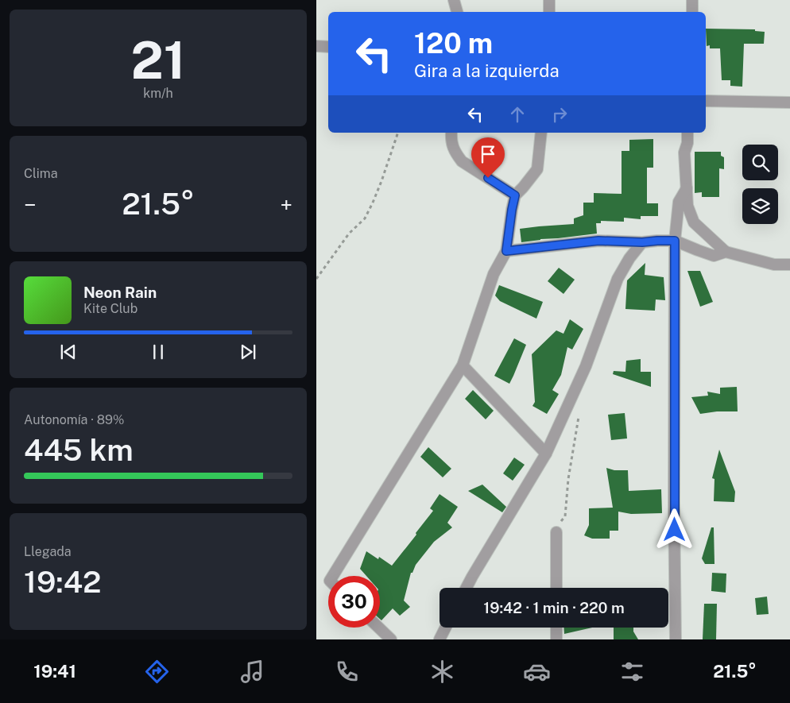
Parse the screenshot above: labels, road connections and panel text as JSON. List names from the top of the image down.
{
  "page": {
    "tile": [
      ["21", "km/h"],
      "Clima",
      ["Autonomía · 89%", "445 km"],
      ["Llegada", "19:42"]
    ],
    "turn": ["120 m", "Gira a la izquierda"],
    "heat": ["−", "21.5°", "+"],
    "song": ["Neon Rain", "Kite Club"],
    "limit": "30",
    "trip": "19:42 · 1 min · 220 m",
    "tabs": ["19:41", "21.5°"]
  }
}
